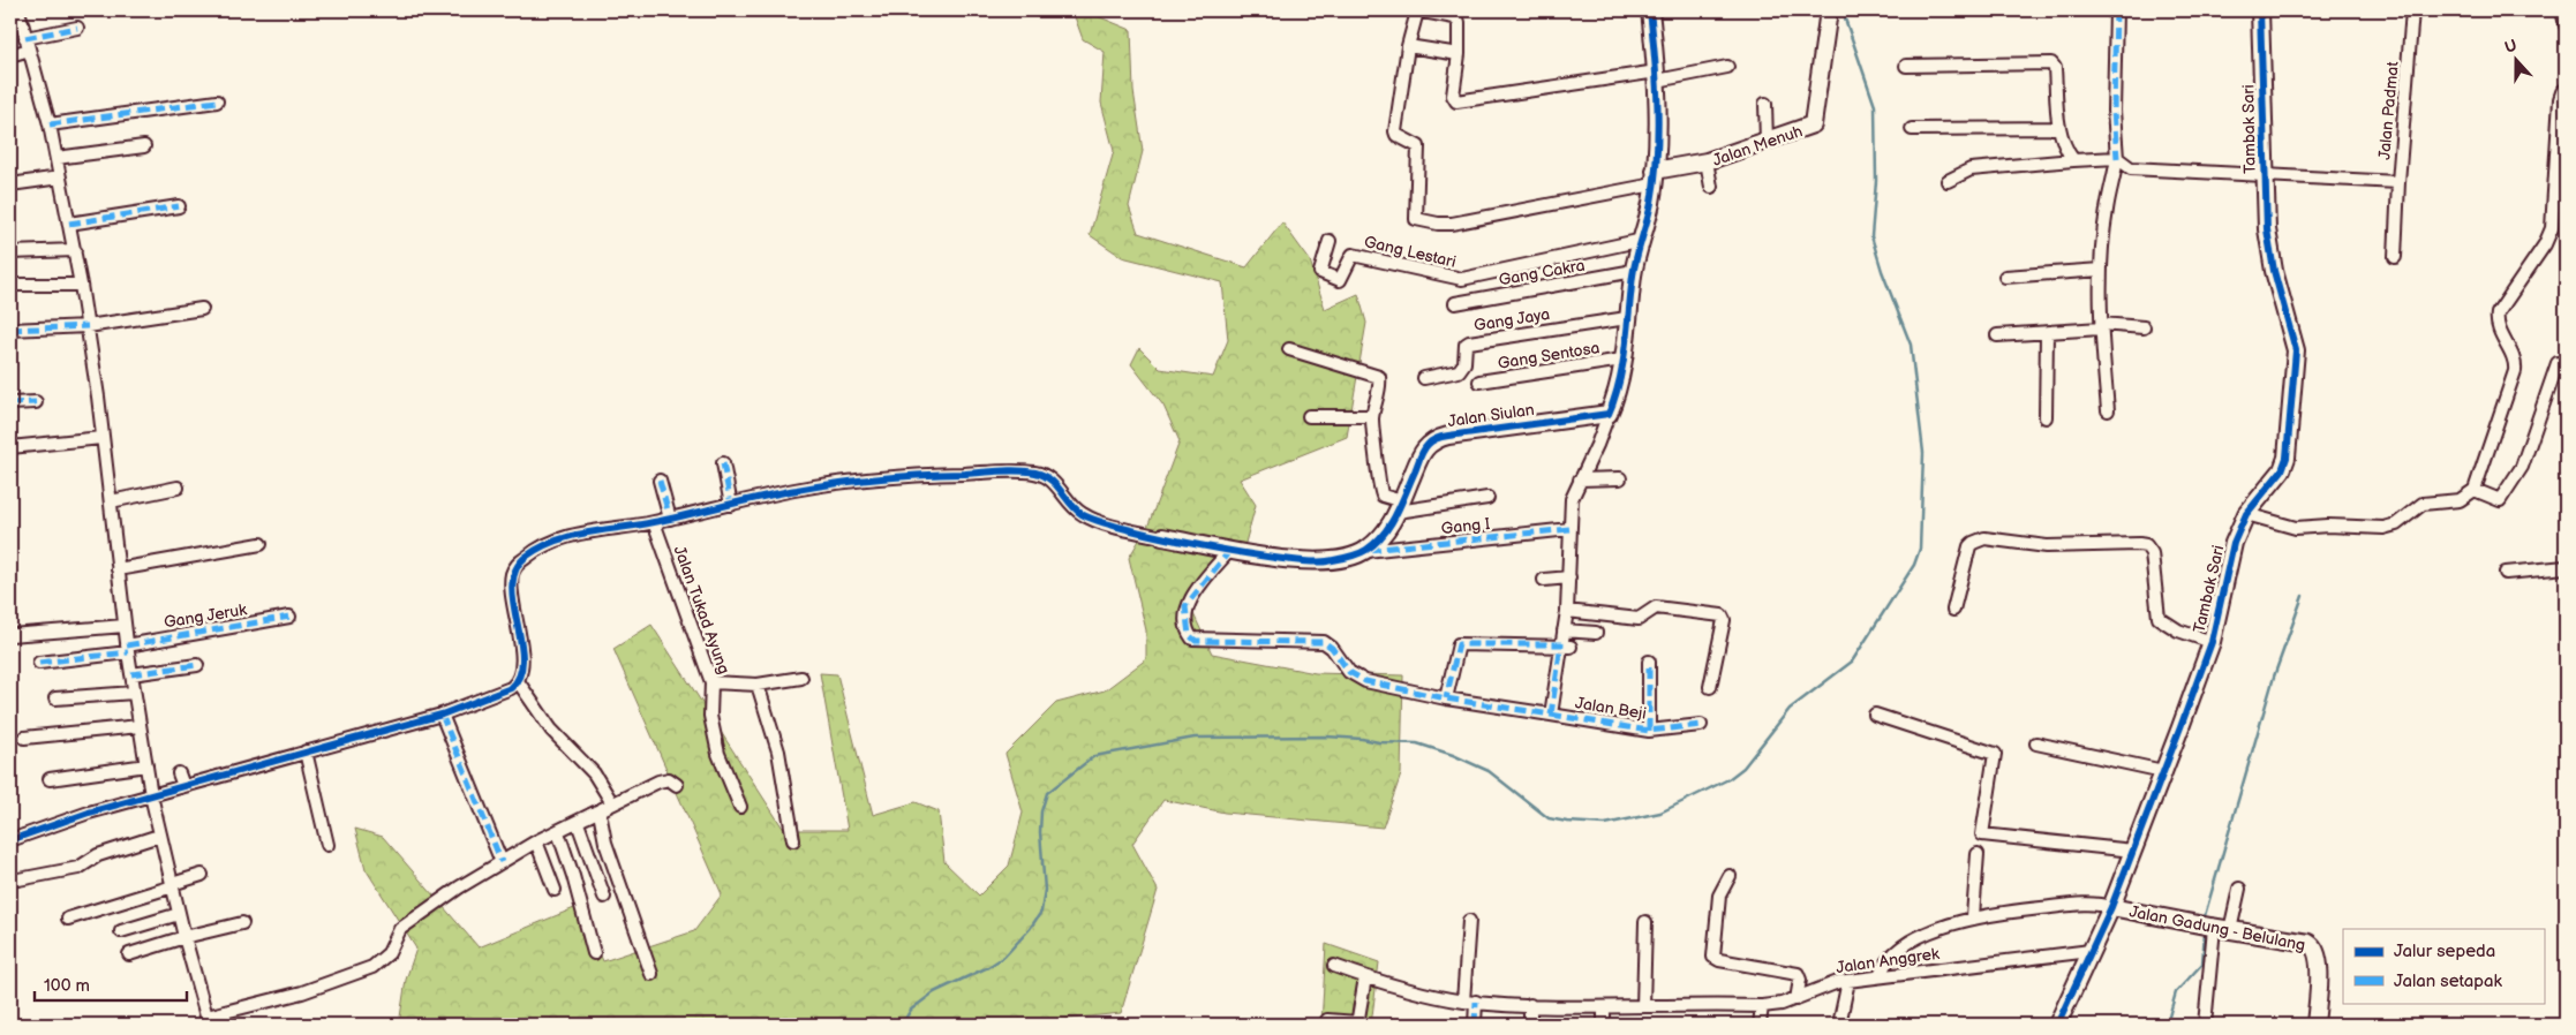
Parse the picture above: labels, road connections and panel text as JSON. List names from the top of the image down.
{
  "streets": {
    "street": [
      "Jalan Padmat",
      "Tambak Sari",
      "Jalan Menuh",
      "Gang Lestari",
      "Gang Cakra",
      "Gang Jaya",
      "Gang Sentosa",
      "Jalan Siulan",
      "Gang I",
      "Jalan Tukad Ayung",
      "Gang Jeruk",
      "Jalan Beji",
      "Jalan Gadung - Belulang",
      "Jalan Anggrek"
    ]
  },
  "crossings": [
    ["Jalan Padmat", "Tambak Sari"],
    ["Tambak Sari", "Jalan Gadung - Belulang"],
    ["Tambak Sari", "Jalan Anggrek"],
    ["Jalan Siulan", "Gang I"]
  ],
  "legend": ["Jalur sepeda", "Jalan setapak"],
  "scale_bar": "100 m",
  "north": "top"
}
